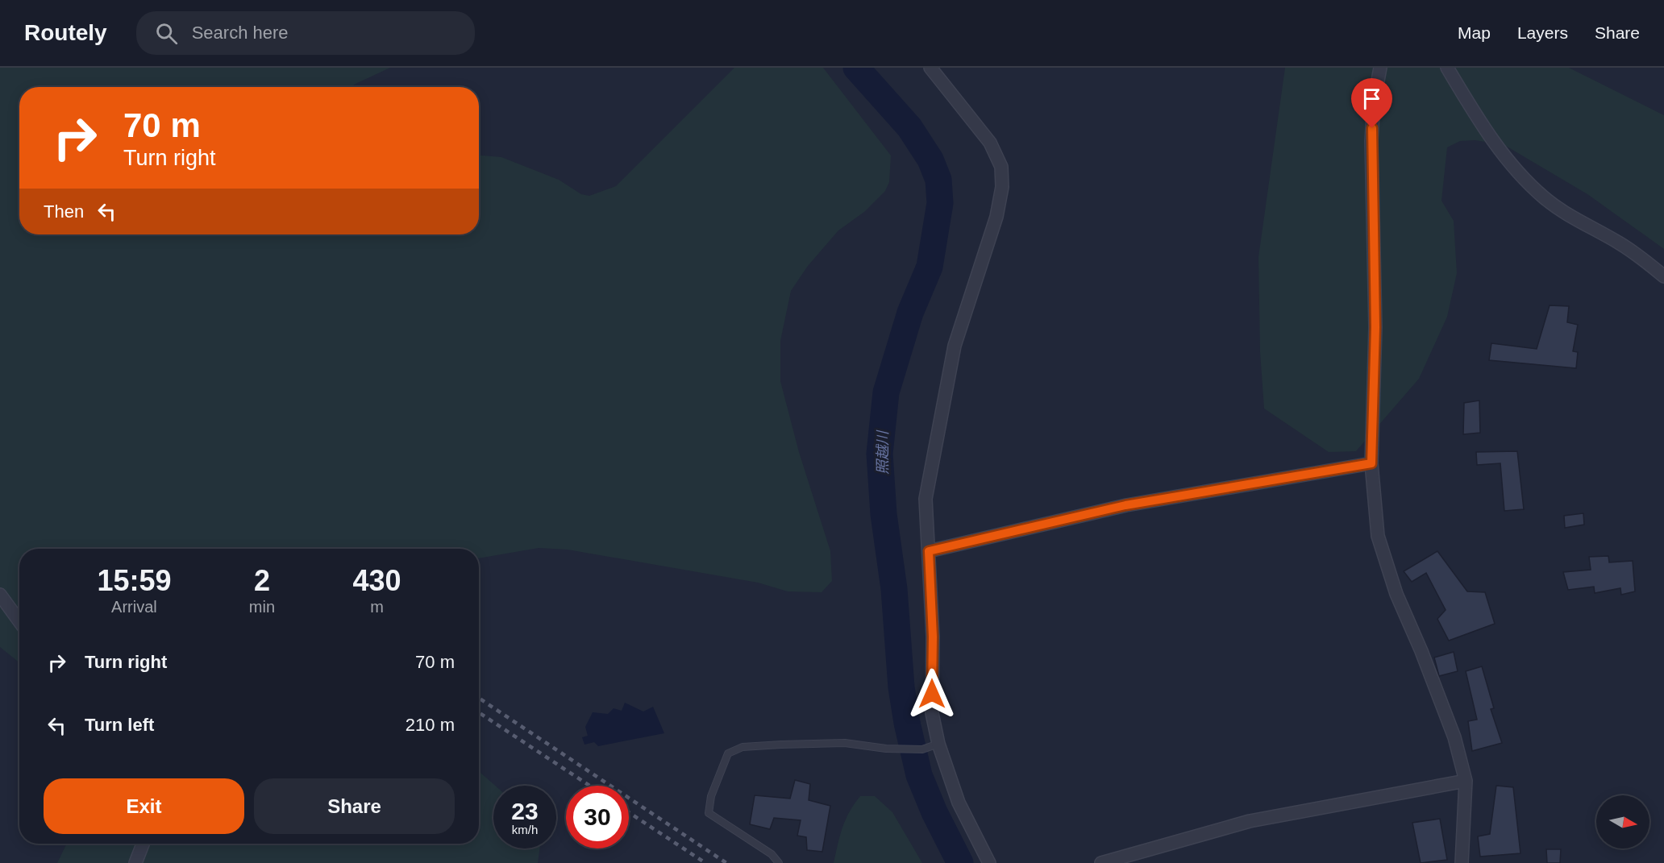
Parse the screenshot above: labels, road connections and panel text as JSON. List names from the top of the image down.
{
  "water": ["照越川"],
  "north": "right",
  "page": {
    "header": "Routely",
    "search": "Search here",
    "nav": ["Map", "Layers", "Share"],
    "turn": ["70 m", "Turn right"],
    "then": "Then",
    "eta": [
      "15:59",
      "Arrival",
      "2",
      "min",
      "430",
      "m"
    ],
    "list": [
      {
        "name": "Turn right",
        "value": "70 m"
      },
      {
        "name": "Turn left",
        "value": "210 m"
      }
    ],
    "buttons": ["Exit", "Share"],
    "speed": "23 km/h",
    "limit": "30"
  }
}
